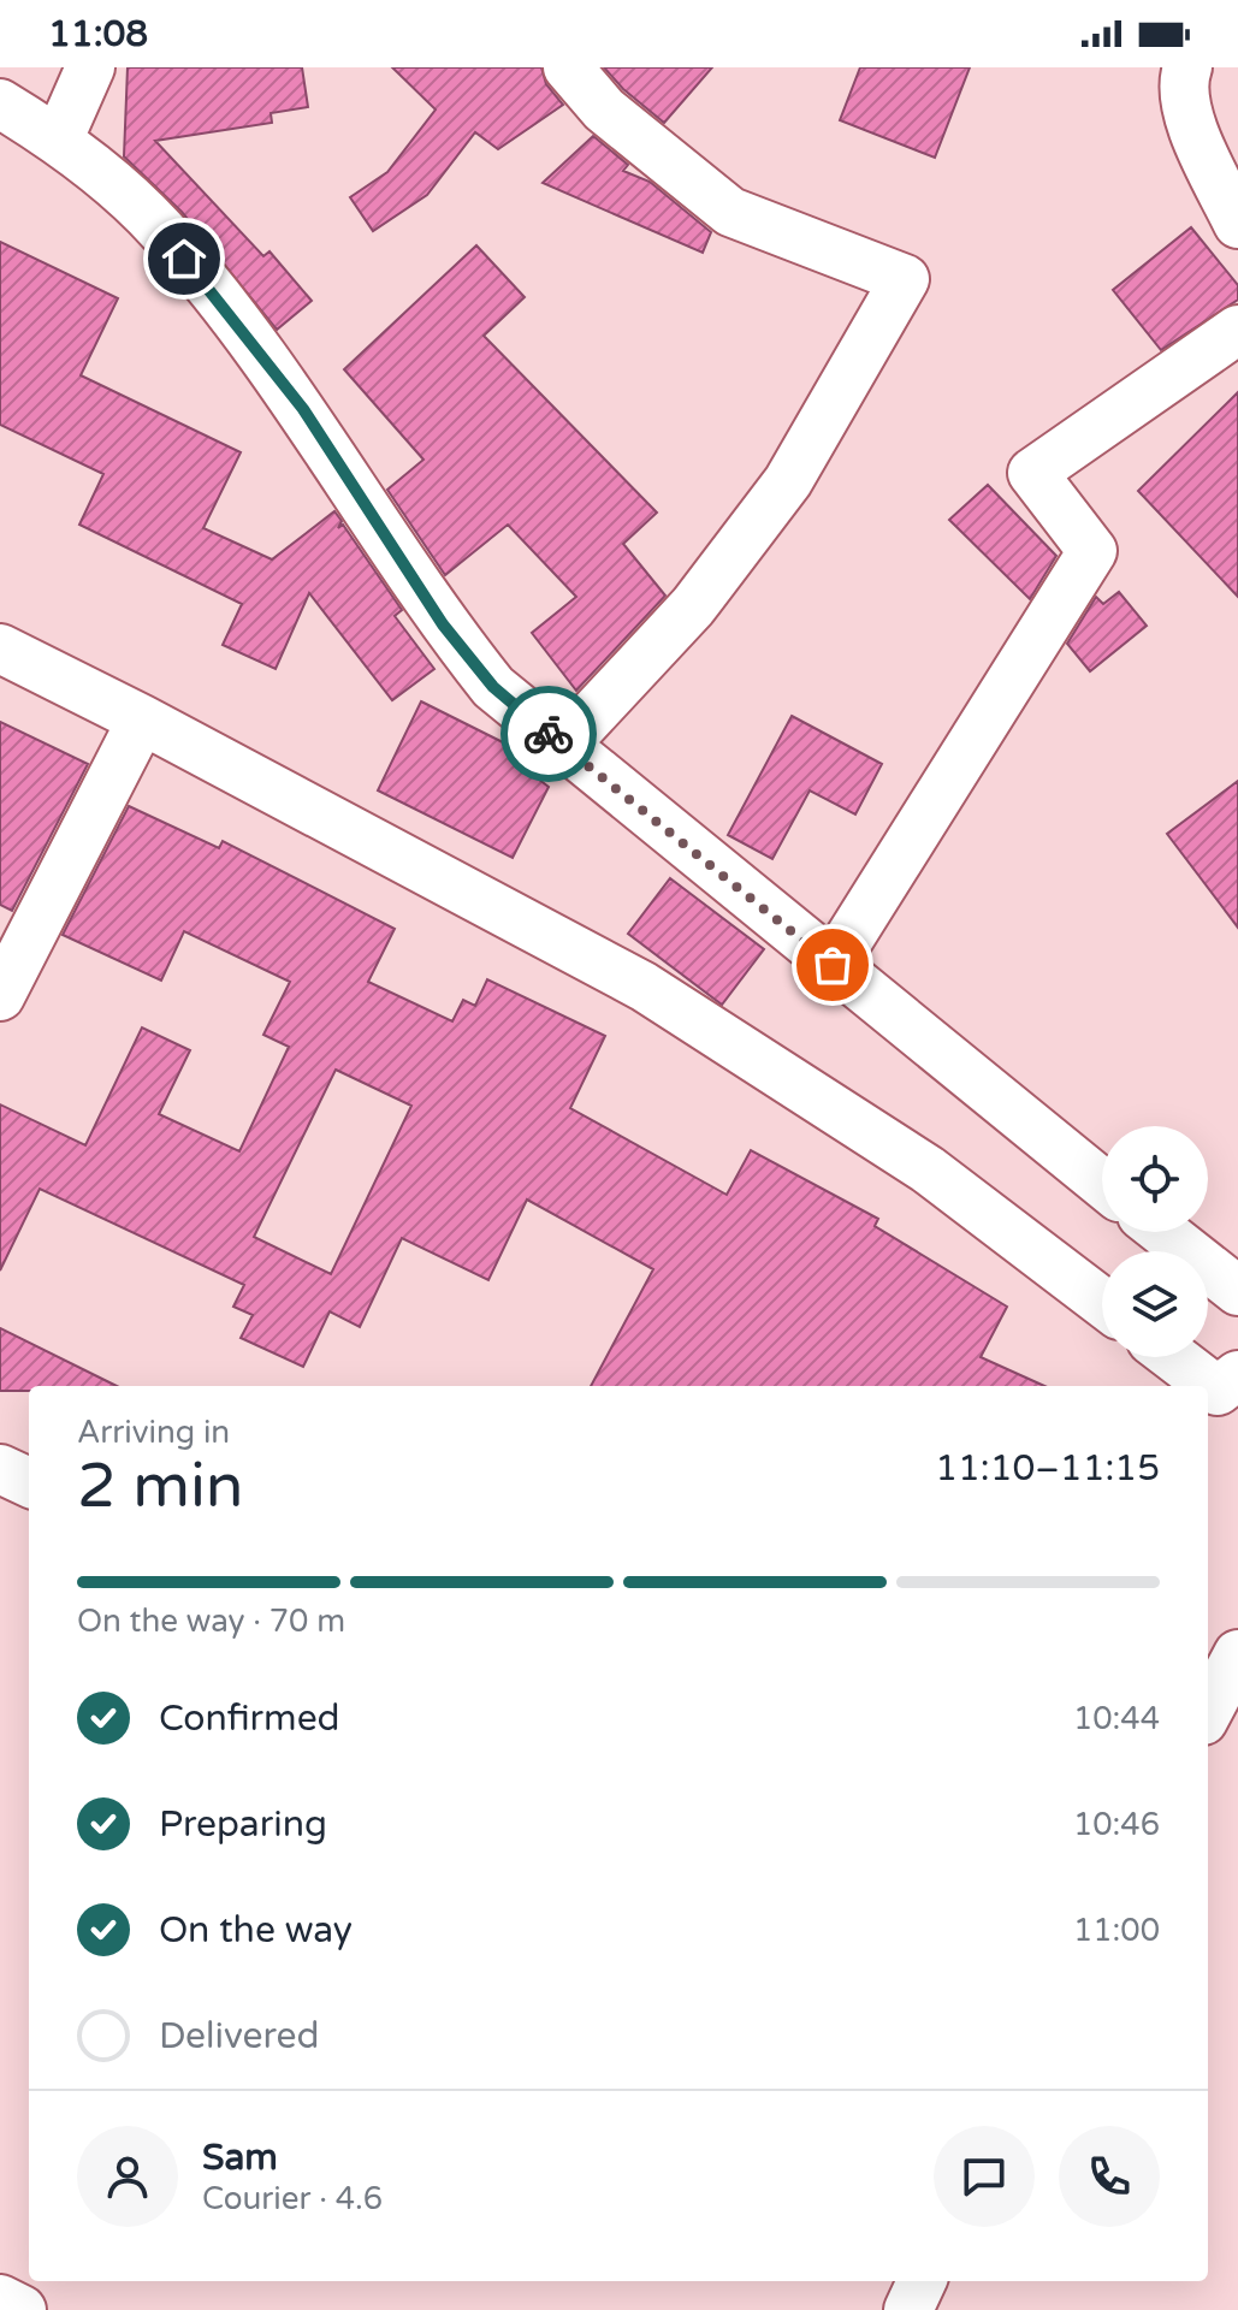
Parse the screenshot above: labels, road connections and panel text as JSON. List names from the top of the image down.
{
  "page": {
    "status": "11:08",
    "heading": ["2 min", "Arriving in", "11:10–11:15"],
    "panel": ["Sam", "Courier · 4.6"],
    "bar": "On the way · 70 m",
    "list": [
      ["Confirmed", "10:44"],
      ["Preparing", "10:46"],
      ["On the way", "11:00"],
      "Delivered"
    ]
  }
}
